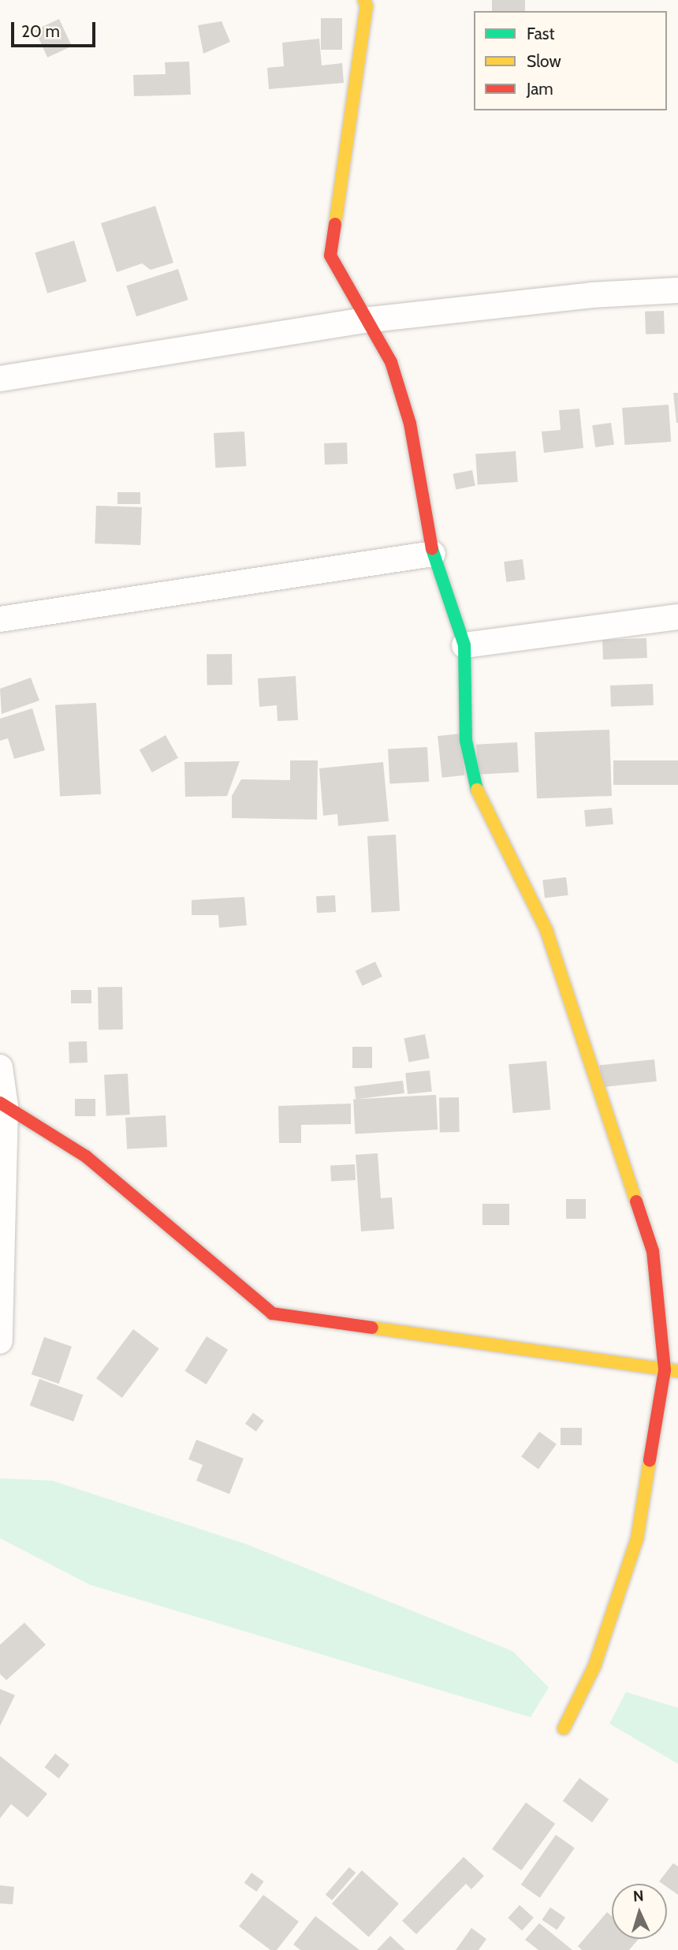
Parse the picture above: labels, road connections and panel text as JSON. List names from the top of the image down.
{
  "legend": ["Fast", "Slow", "Jam"],
  "scale_bar": "20 m",
  "north": "top"
}
